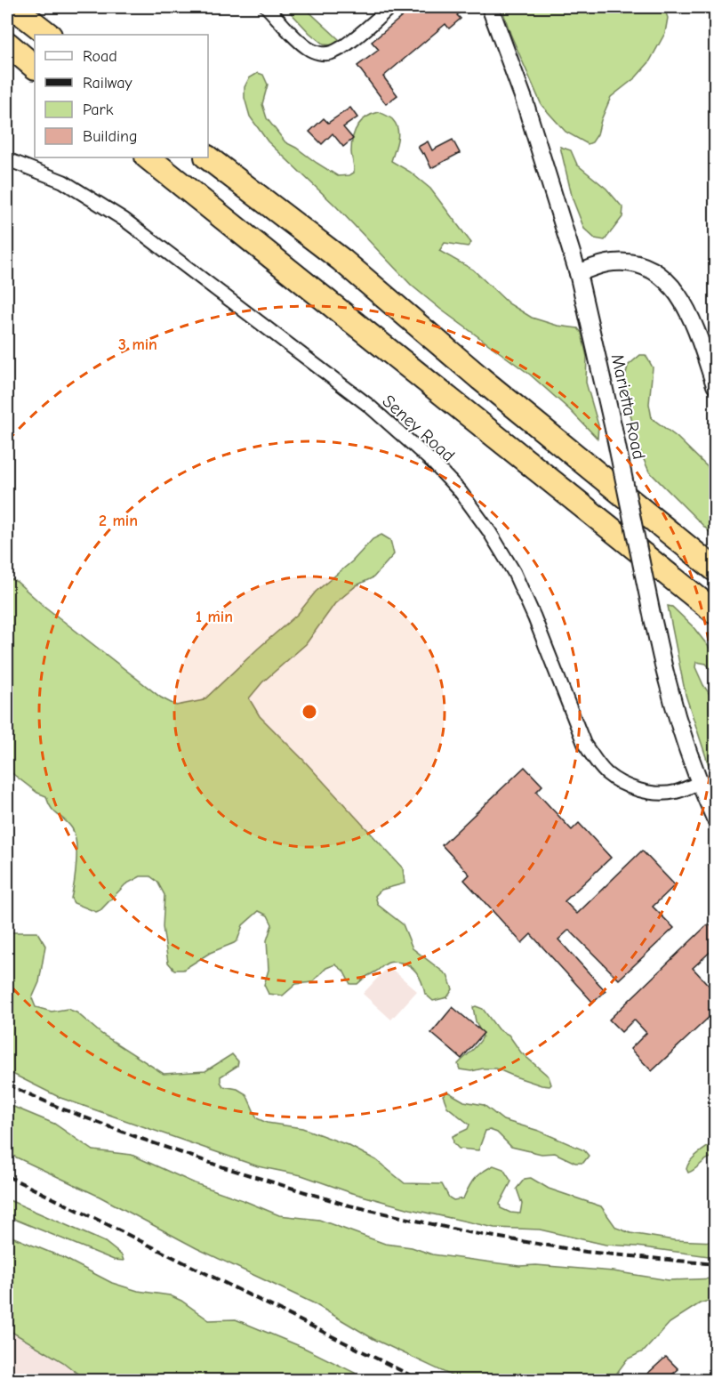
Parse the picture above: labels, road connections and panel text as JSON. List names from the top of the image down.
{
  "streets": {
    "street": ["Marietta Road", "Seney Road"]
  },
  "crossings": [
    ["Marietta Road", "Seney Road"]
  ],
  "legend": [
    "Road",
    "Railway",
    "Park",
    "Building"
  ],
  "rings": ["3 min", "2 min", "1 min"]
}
